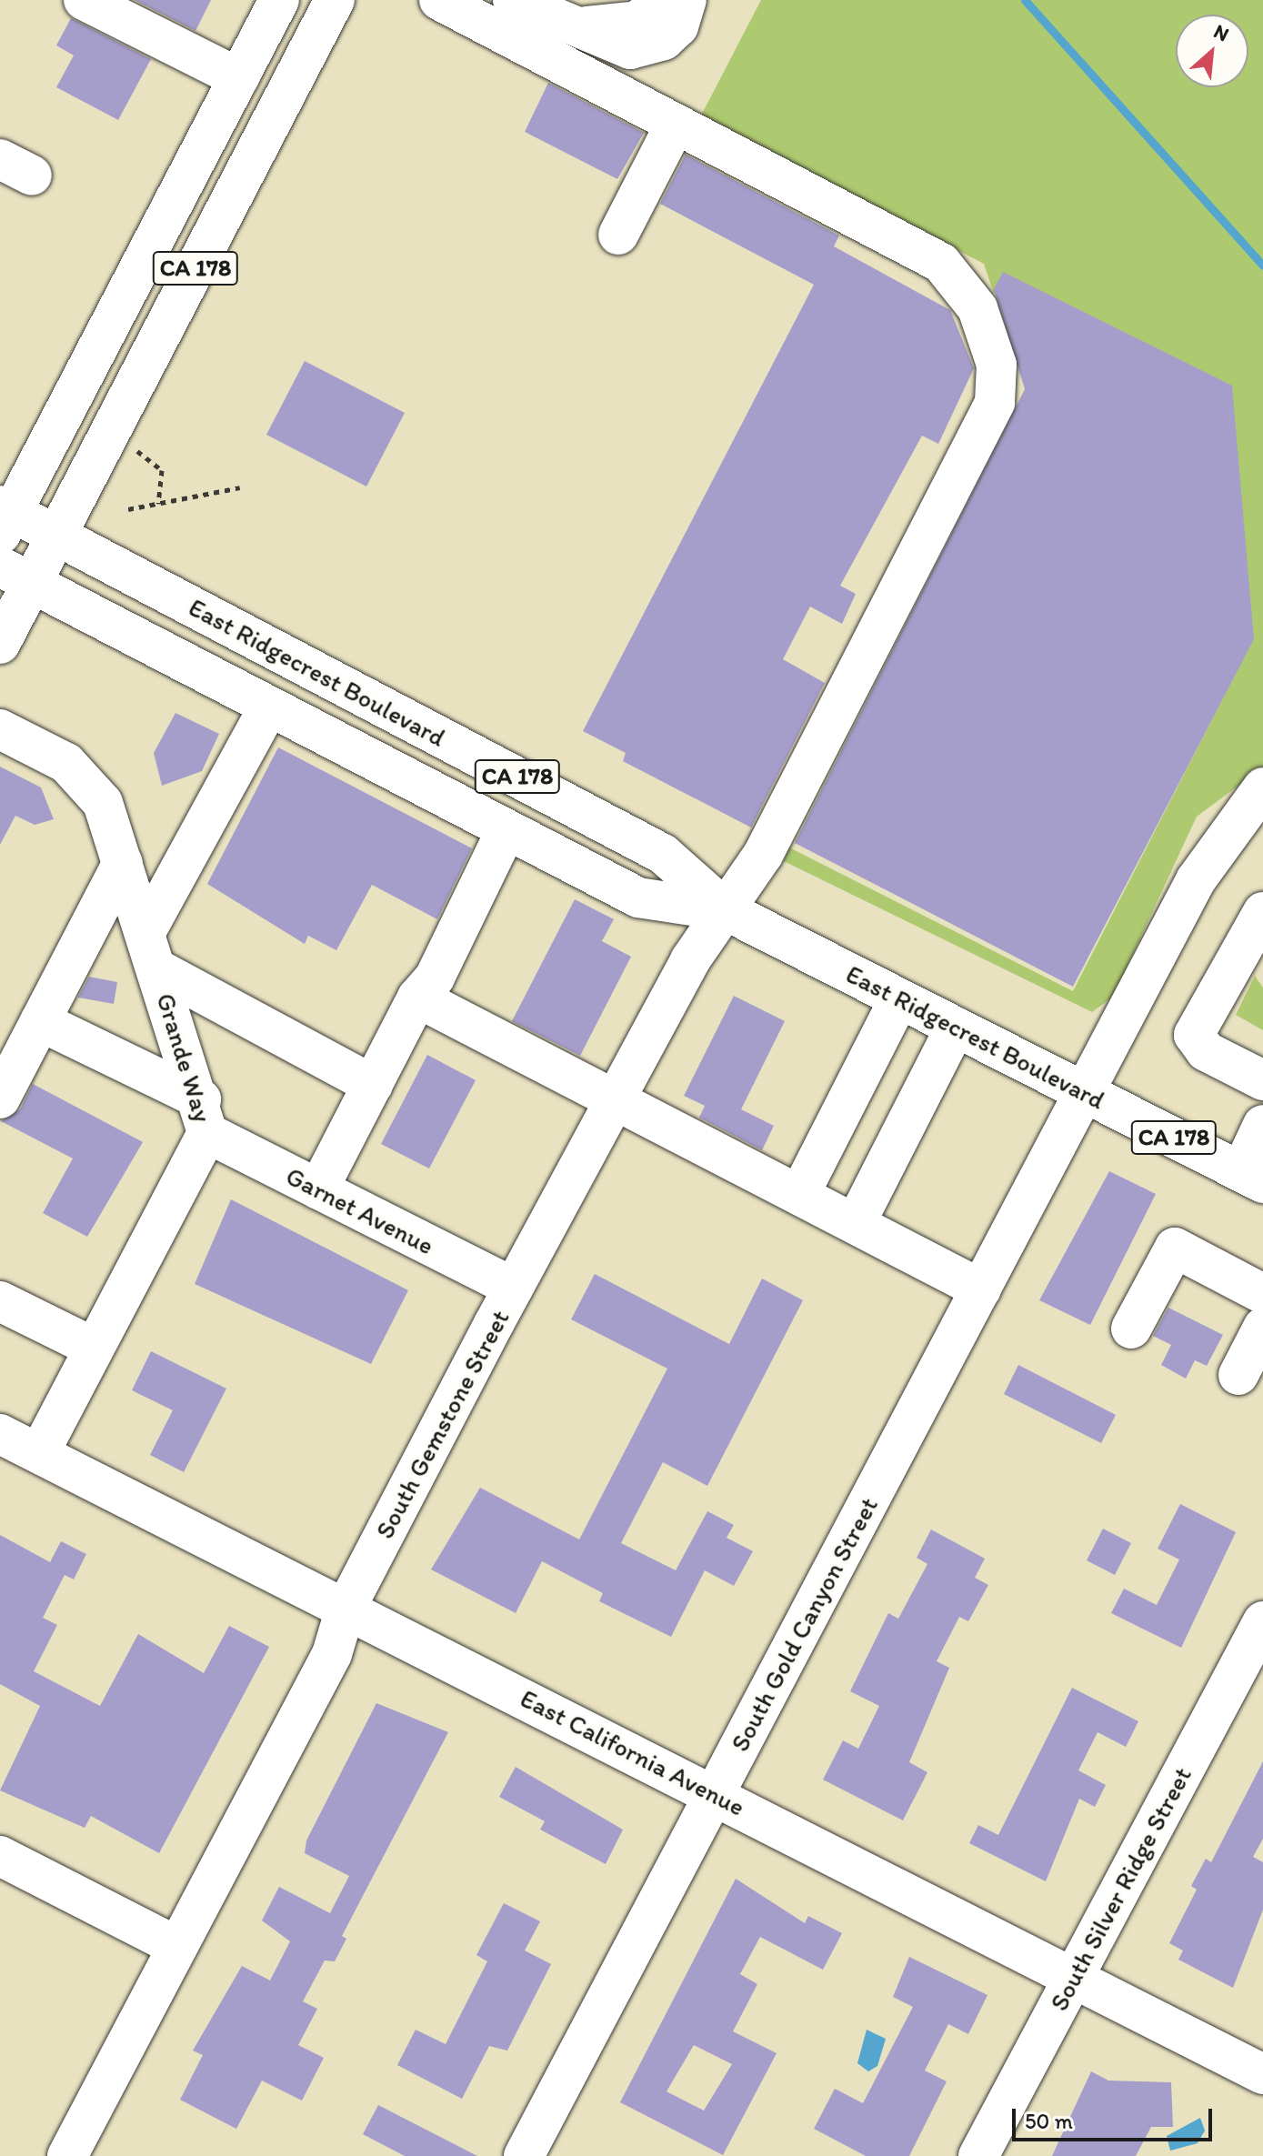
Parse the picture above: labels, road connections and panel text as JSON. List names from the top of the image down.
{
  "streets": {
    "street": [
      "CA 178",
      "East Ridgecrest Boulevard",
      "Grande Way",
      "Garnet Avenue",
      "South Gemstone Street",
      "South Gold Canyon Street",
      "East California Avenue",
      "South Silver Ridge Street"
    ]
  },
  "crossings": [
    ["CA 178", "East Ridgecrest Boulevard"],
    ["East Ridgecrest Boulevard", "South Gemstone Street"],
    ["East Ridgecrest Boulevard", "South Gold Canyon Street"],
    ["Grande Way", "Garnet Avenue"],
    ["Grande Way", "East California Avenue"],
    ["Garnet Avenue", "South Gemstone Street"],
    ["South Gemstone Street", "East California Avenue"],
    ["South Gold Canyon Street", "East California Avenue"],
    ["East California Avenue", "South Silver Ridge Street"]
  ],
  "scale_bar": "50 m",
  "north": "top right"
}
